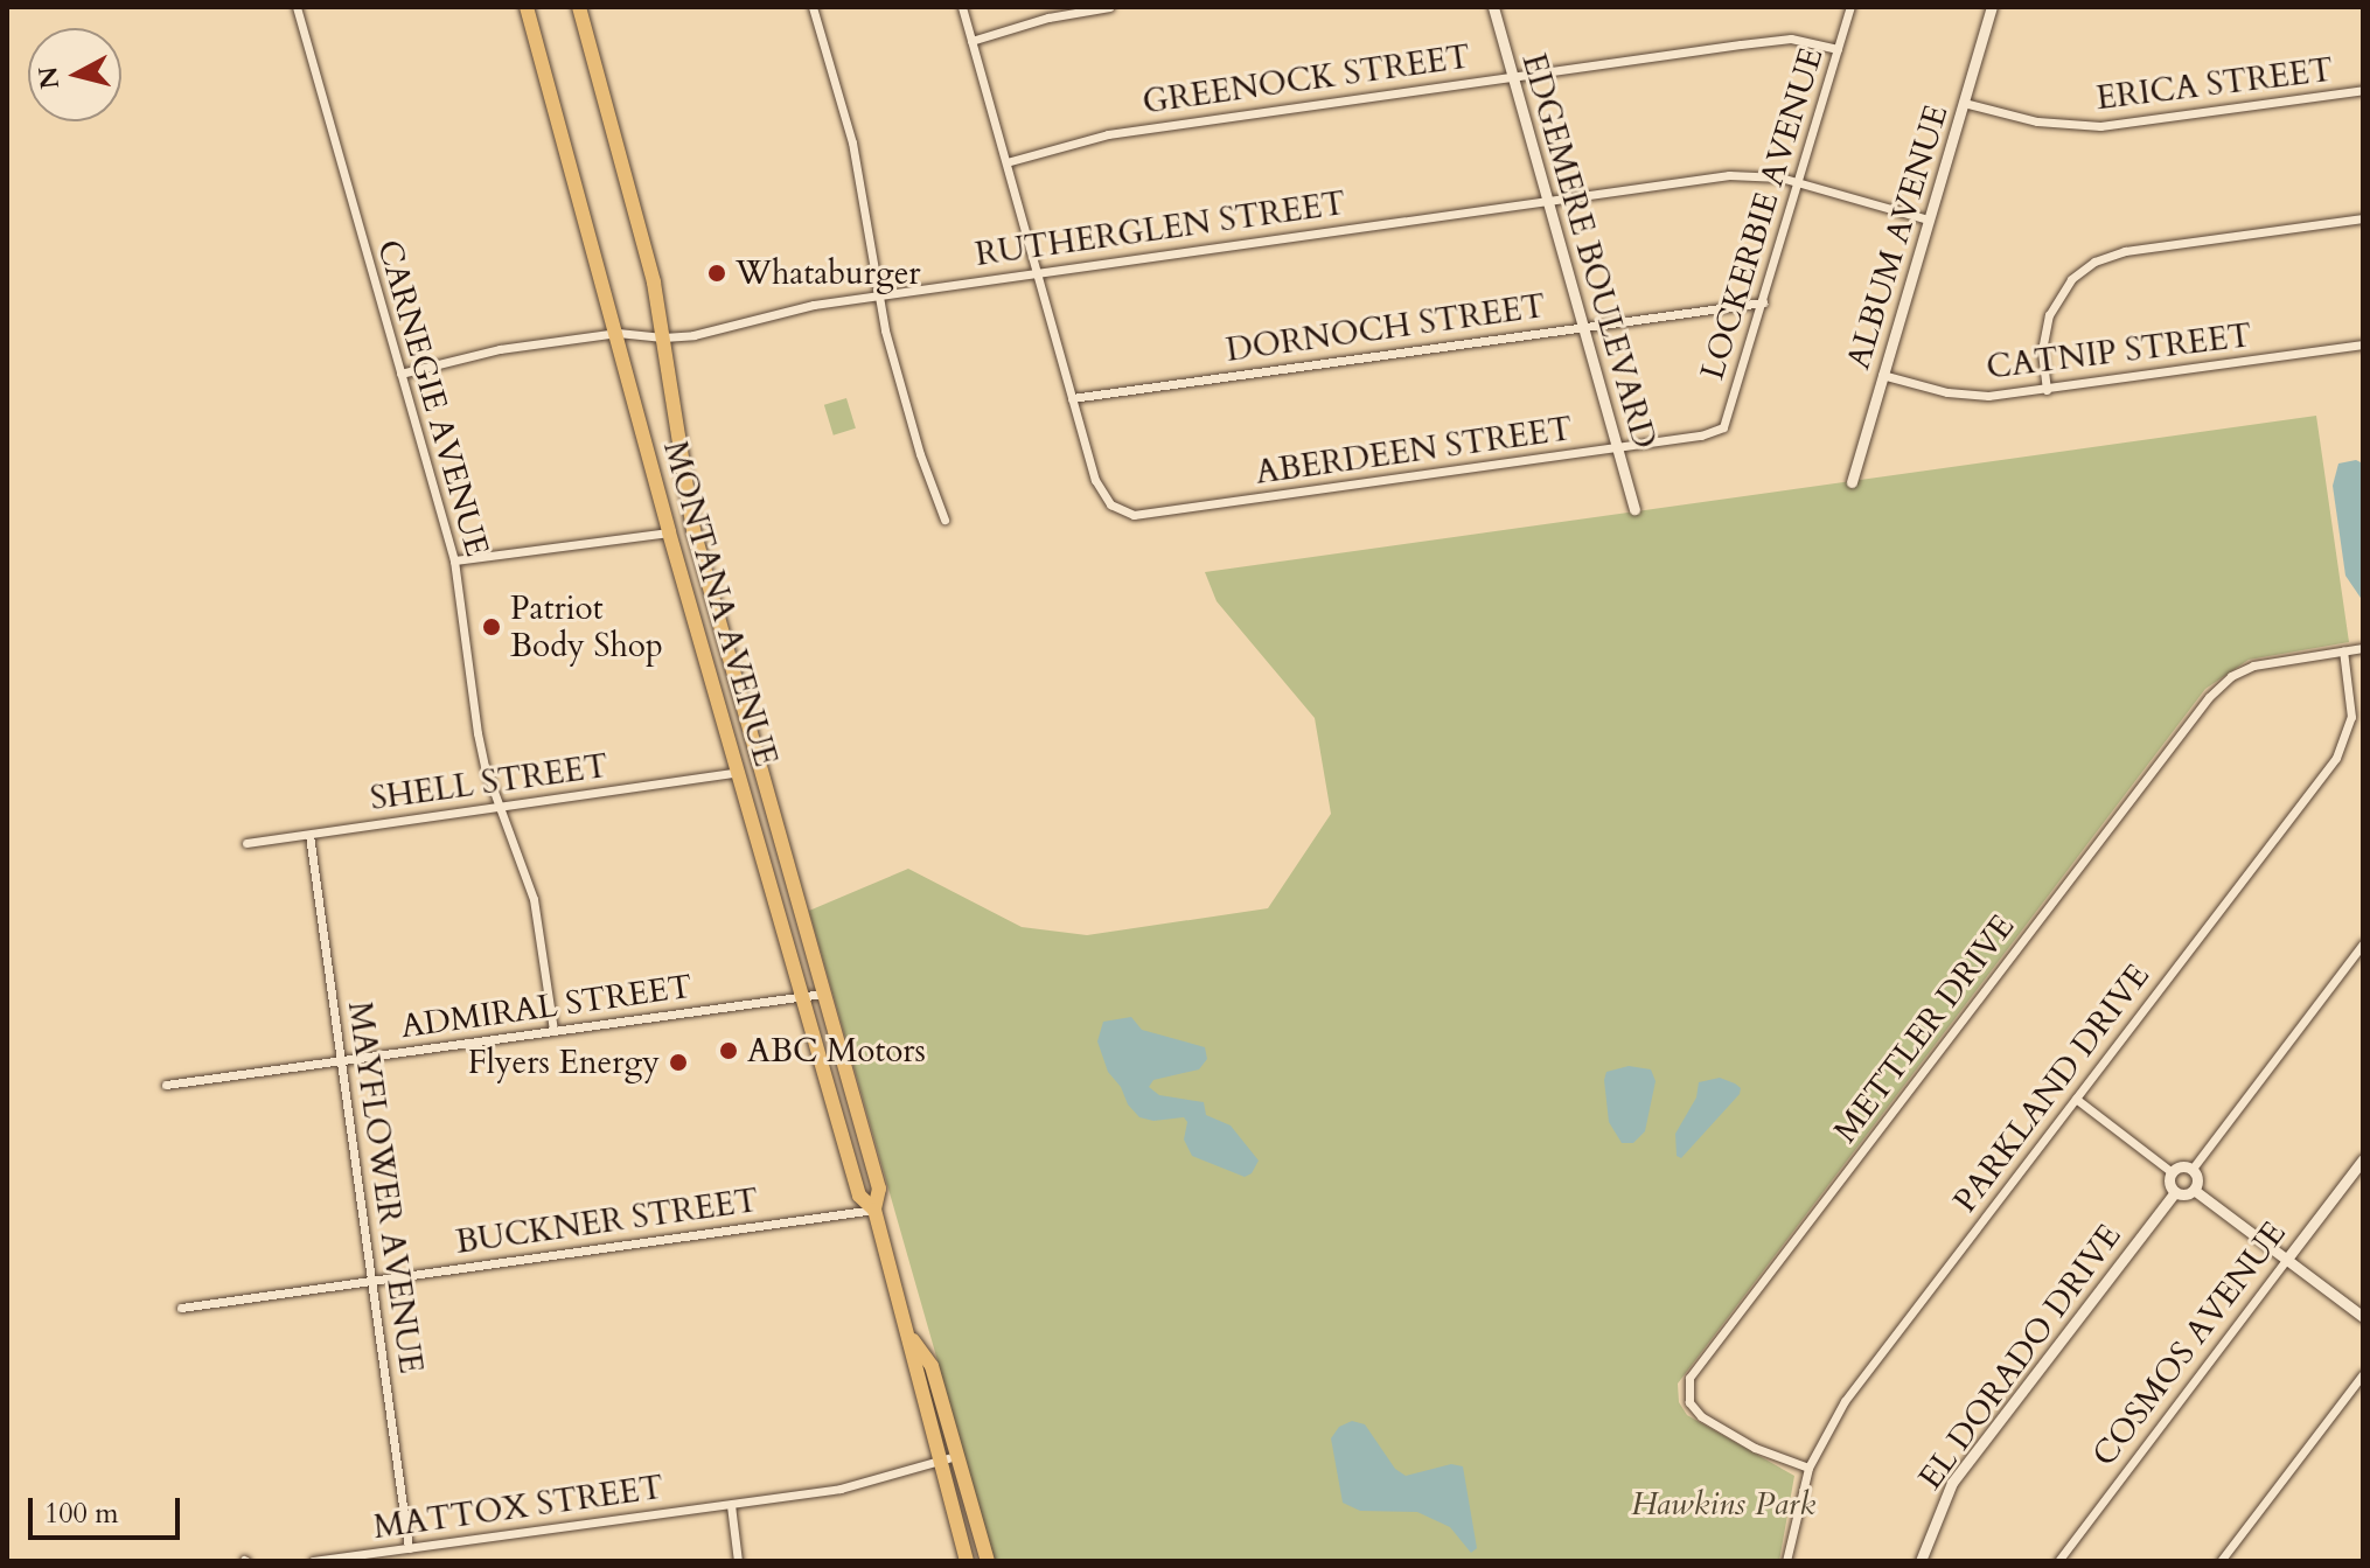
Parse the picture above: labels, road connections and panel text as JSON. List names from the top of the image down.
{
  "streets": {
    "highway": ["MONTANA AVENUE"],
    "street": [
      "GREENOCK STREET",
      "ERICA STREET",
      "LOCKERBIE AVENUE",
      "RUTHERGLEN STREET",
      "ALBUM AVENUE",
      "EDGEMERE BOULEVARD",
      "DORNOCH STREET",
      "CATNIP STREET",
      "CARNEGIE AVENUE",
      "ABERDEEN STREET",
      "SHELL STREET",
      "ADMIRAL STREET",
      "METTLER DRIVE",
      "PARKLAND DRIVE",
      "MAYFLOWER AVENUE",
      "BUCKNER STREET",
      "COSMOS AVENUE",
      "EL DORADO DRIVE",
      "MATTOX STREET"
    ]
  },
  "crossings": [
    ["GREENOCK STREET", "LOCKERBIE AVENUE"],
    ["GREENOCK STREET", "EDGEMERE BOULEVARD"],
    ["ERICA STREET", "ALBUM AVENUE"],
    ["LOCKERBIE AVENUE", "RUTHERGLEN STREET"],
    ["LOCKERBIE AVENUE", "DORNOCH STREET"],
    ["LOCKERBIE AVENUE", "ABERDEEN STREET"],
    ["RUTHERGLEN STREET", "ALBUM AVENUE"],
    ["RUTHERGLEN STREET", "EDGEMERE BOULEVARD"],
    ["RUTHERGLEN STREET", "CARNEGIE AVENUE"],
    ["RUTHERGLEN STREET", "MONTANA AVENUE"],
    ["ALBUM AVENUE", "CATNIP STREET"],
    ["EDGEMERE BOULEVARD", "DORNOCH STREET"],
    ["EDGEMERE BOULEVARD", "ABERDEEN STREET"],
    ["DORNOCH STREET", "ABERDEEN STREET"],
    ["CARNEGIE AVENUE", "SHELL STREET"],
    ["CARNEGIE AVENUE", "ADMIRAL STREET"],
    ["MONTANA AVENUE", "SHELL STREET"],
    ["MONTANA AVENUE", "ADMIRAL STREET"],
    ["MONTANA AVENUE", "BUCKNER STREET"],
    ["SHELL STREET", "MAYFLOWER AVENUE"],
    ["ADMIRAL STREET", "MAYFLOWER AVENUE"],
    ["METTLER DRIVE", "PARKLAND DRIVE"],
    ["MAYFLOWER AVENUE", "BUCKNER STREET"],
    ["MAYFLOWER AVENUE", "MATTOX STREET"]
  ],
  "parks": ["Hawkins Park"],
  "places": [
    "Whataburger",
    "Patriot Body Shop",
    "ABC Motors",
    "Flyers Energy"
  ],
  "scale_bar": "100 m",
  "north": "left"
}
